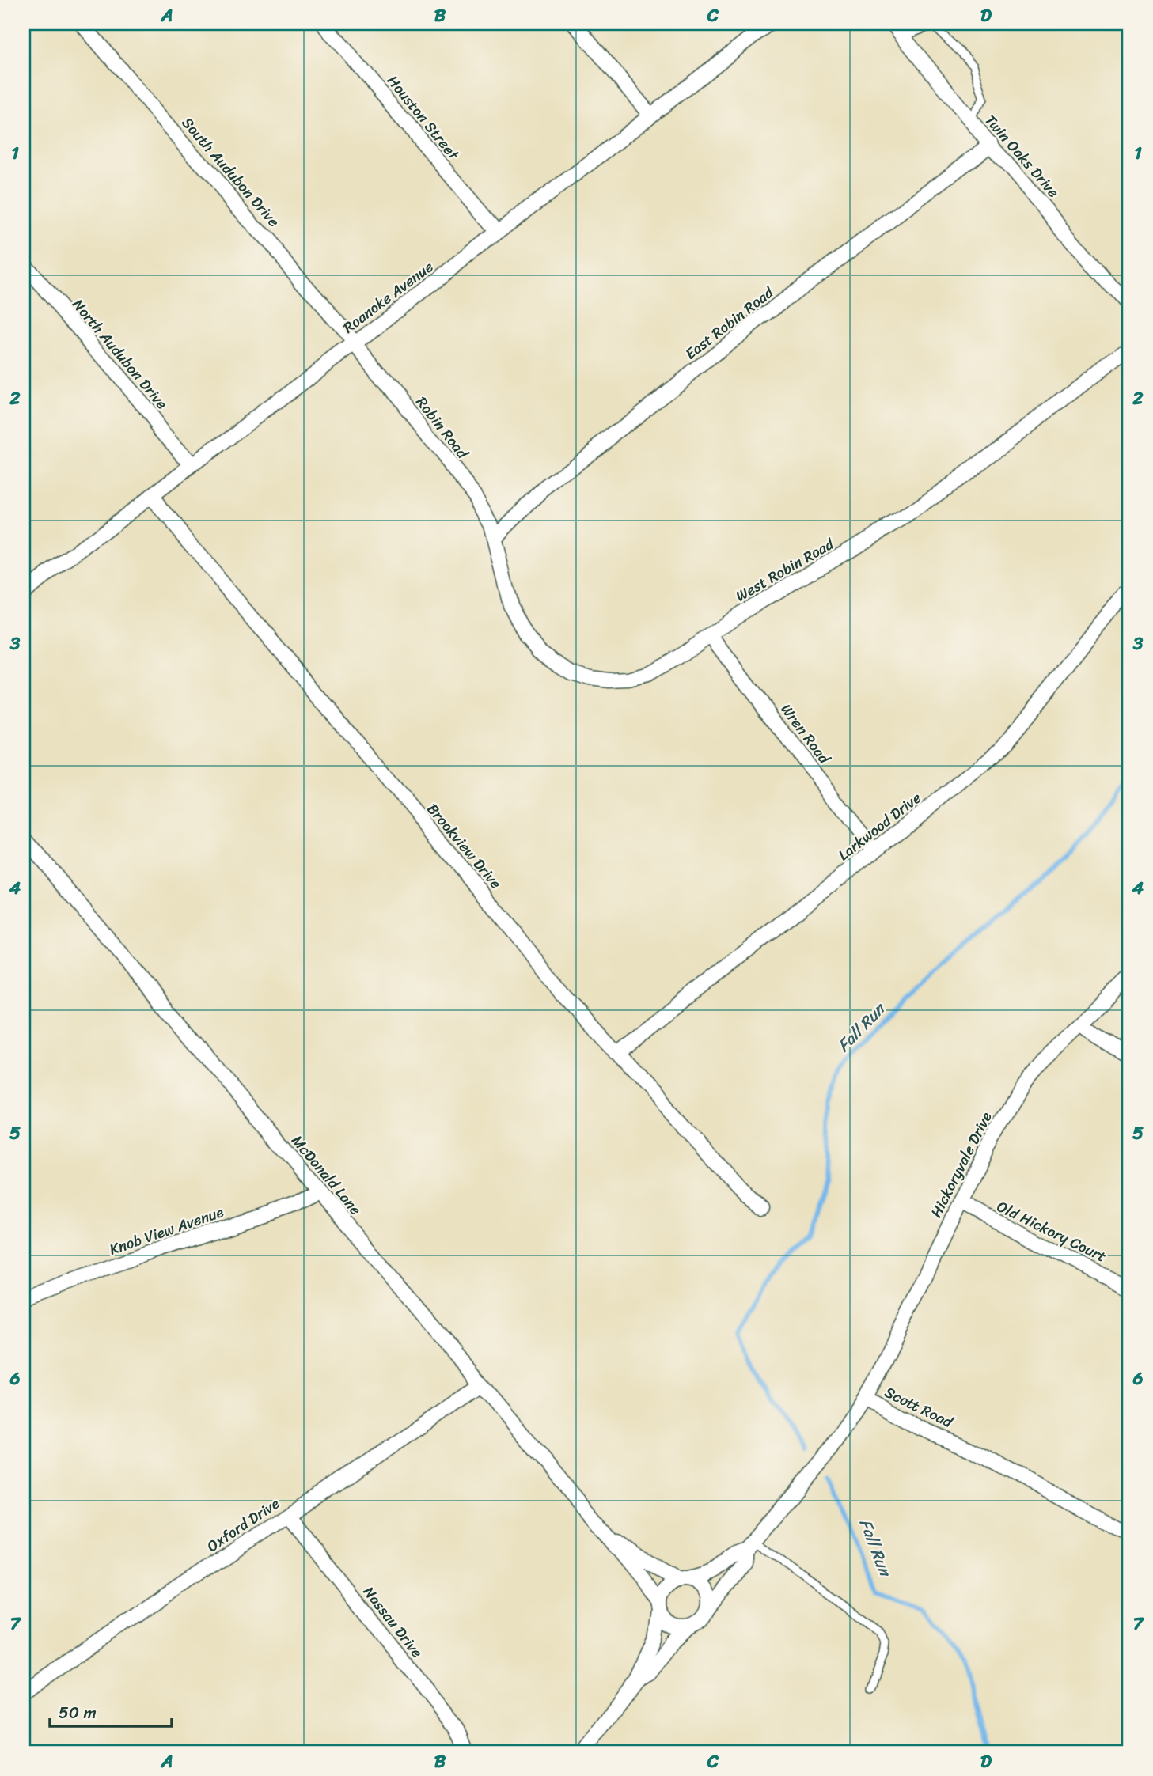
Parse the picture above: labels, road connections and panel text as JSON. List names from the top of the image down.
{
  "streets": {
    "street": [
      "Houston Street",
      "Twin Oaks Drive",
      "South Audubon Drive",
      "Roanoke Avenue",
      "East Robin Road",
      "North Audubon Drive",
      "Robin Road",
      "West Robin Road",
      "Wren Road",
      "Larkwood Drive",
      "Brookview Drive",
      "Hickoryvale Drive",
      "McDonald Lane",
      "Knob View Avenue",
      "Old Hickory Court",
      "Scott Road",
      "Oxford Drive",
      "Nassau Drive"
    ]
  },
  "crossings": [
    ["Houston Street", "Roanoke Avenue"],
    ["Twin Oaks Drive", "East Robin Road"],
    ["South Audubon Drive", "Roanoke Avenue"],
    ["South Audubon Drive", "Robin Road"],
    ["Roanoke Avenue", "North Audubon Drive"],
    ["Roanoke Avenue", "Robin Road"],
    ["Roanoke Avenue", "Brookview Drive"],
    ["East Robin Road", "Robin Road"],
    ["East Robin Road", "West Robin Road"],
    ["Robin Road", "West Robin Road"],
    ["West Robin Road", "Wren Road"],
    ["Wren Road", "Larkwood Drive"],
    ["Larkwood Drive", "Brookview Drive"],
    ["Hickoryvale Drive", "Old Hickory Court"],
    ["Hickoryvale Drive", "Scott Road"],
    ["McDonald Lane", "Knob View Avenue"],
    ["McDonald Lane", "Scott Road"],
    ["McDonald Lane", "Oxford Drive"],
    ["Oxford Drive", "Nassau Drive"]
  ],
  "water": ["Fall Run"],
  "scale_bar": "50 m",
  "grid": {
    "columns": [
      "A",
      "B",
      "C",
      "D"
    ],
    "rows": [
      "1",
      "2",
      "3",
      "4",
      "5",
      "6",
      "7"
    ]
  }
}
